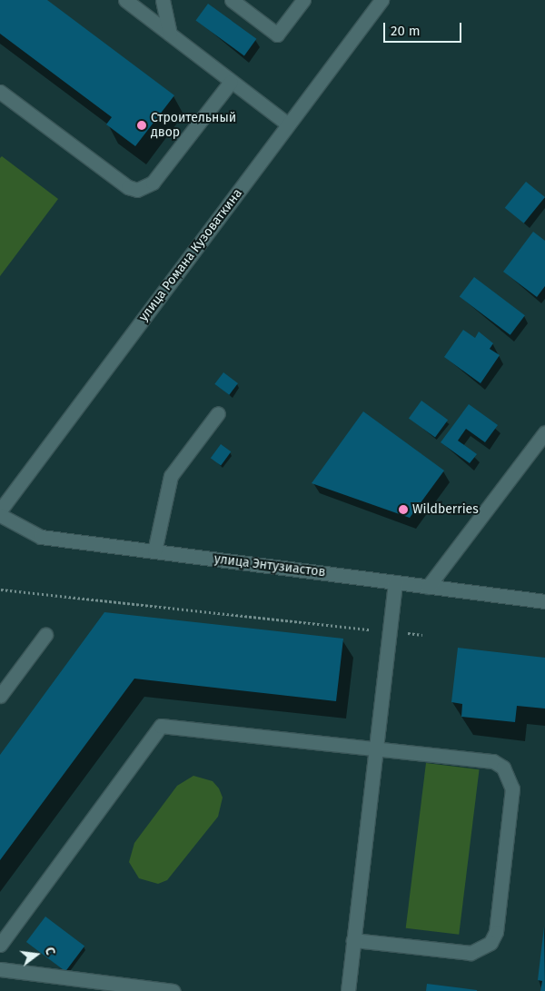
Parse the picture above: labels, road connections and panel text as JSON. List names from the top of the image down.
{
  "streets": {
    "street": ["улица Романа Кузоваткина", "улица Энтузиастов"]
  },
  "places": ["Строительный двор", "Wildberries"],
  "scale_bar": "20 m",
  "north": "right"
}
